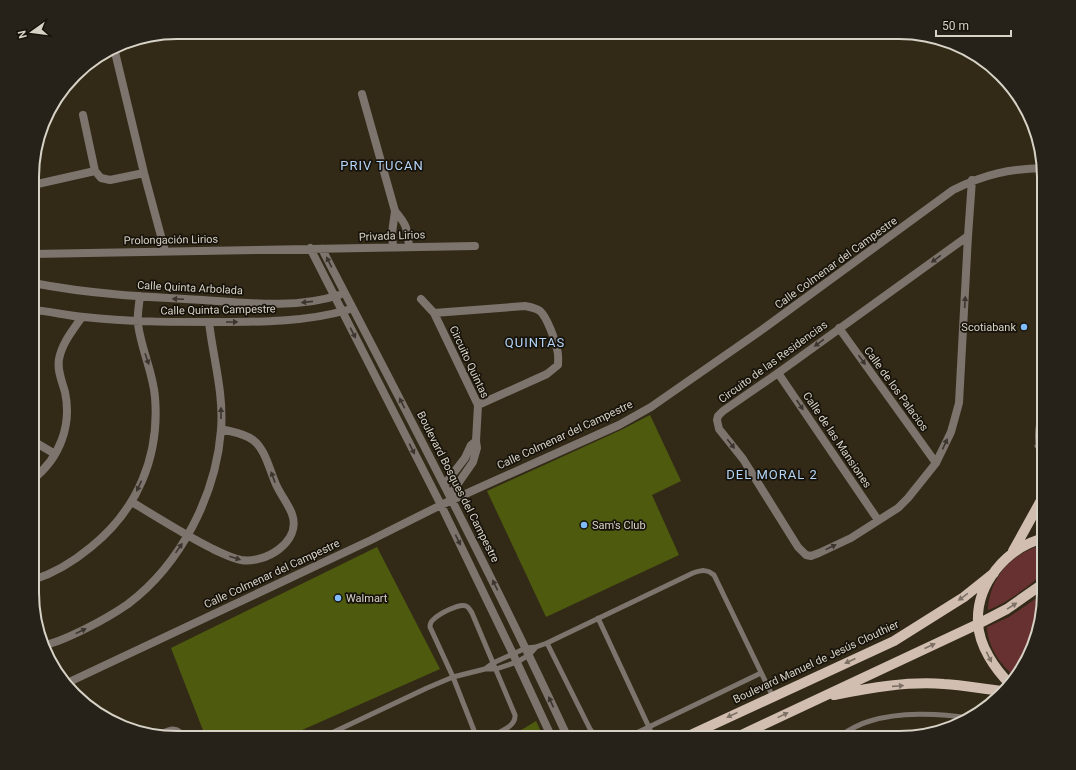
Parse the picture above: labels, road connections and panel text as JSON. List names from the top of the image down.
{
  "streets": {
    "main road": ["Boulevard Manuel de Jesús Clouthier"],
    "street": [
      "Privada Lirios",
      "Prolongación Lirios",
      "Calle Colmenar del Campestre",
      "Calle Quinta Arbolada",
      "Calle Quinta Campestre",
      "Circuito Quintas",
      "Circuito de las Residencias",
      "Calle de los Palacios",
      "Calle de las Mansiones",
      "Boulevard Bosques del Campestre"
    ]
  },
  "crossings": [
    ["Privada Lirios", "Prolongación Lirios"],
    ["Privada Lirios", "Boulevard Bosques del Campestre"],
    ["Calle Colmenar del Campestre", "Circuito Quintas"],
    ["Calle Colmenar del Campestre", "Circuito de las Residencias"],
    ["Calle Colmenar del Campestre", "Boulevard Bosques del Campestre"],
    ["Calle Quinta Arbolada", "Boulevard Bosques del Campestre"],
    ["Calle Quinta Campestre", "Boulevard Bosques del Campestre"],
    ["Circuito Quintas", "Boulevard Bosques del Campestre"],
    ["Circuito de las Residencias", "Calle de los Palacios"],
    ["Circuito de las Residencias", "Calle de las Mansiones"]
  ],
  "one_way": [
    "Calle Quinta Arbolada",
    "Calle Quinta Campestre",
    "Calle de los Palacios",
    "Calle de las Mansiones"
  ],
  "districts": ["PRIV TUCAN", "QUINTAS", "DEL MORAL 2"],
  "places": ["Scotiabank", "Sam's Club", "Walmart"],
  "scale_bar": "50 m",
  "north": "left"
}
